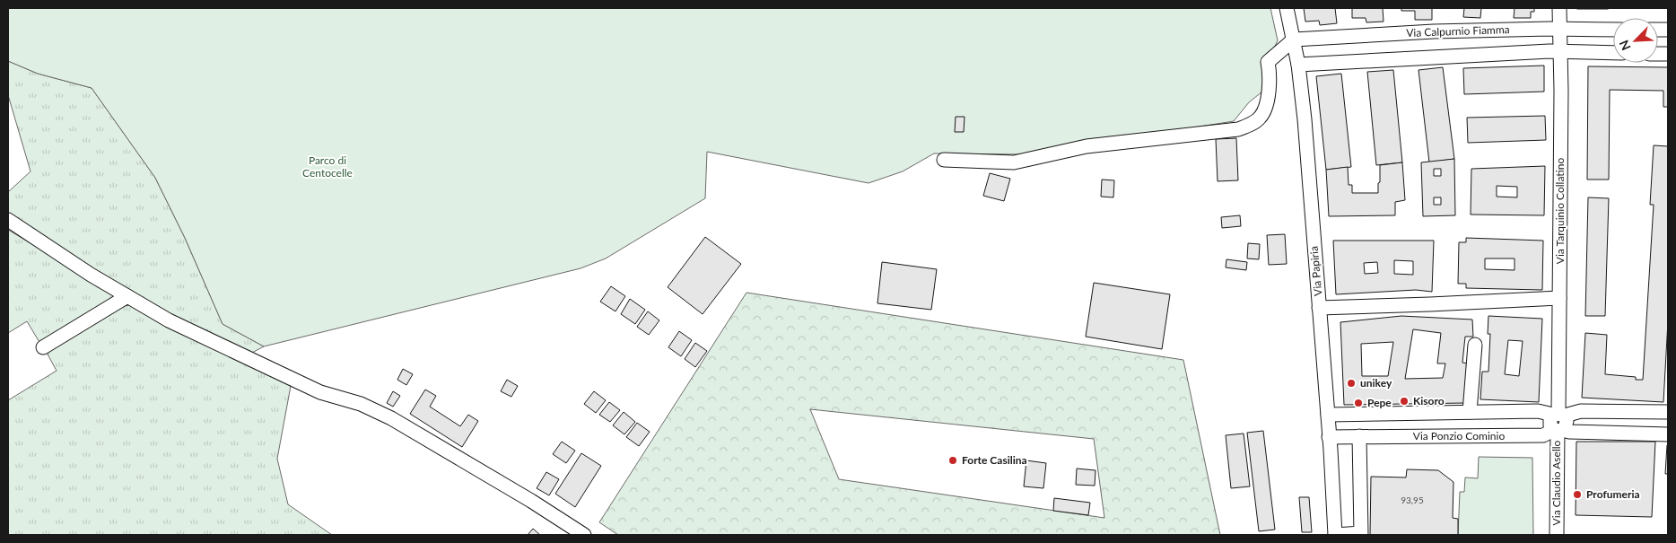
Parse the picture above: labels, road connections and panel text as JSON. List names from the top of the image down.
{
  "streets": {
    "street": [
      "Via Calpurnio Fiamma",
      "Via Tarquinio Collatino",
      "Via Papiria",
      "Via Ponzio Cominio",
      "Via Claudio Asello"
    ]
  },
  "crossings": [
    ["Via Calpurnio Fiamma", "Via Tarquinio Collatino"],
    ["Via Calpurnio Fiamma", "Via Papiria"],
    ["Via Tarquinio Collatino", "Via Claudio Asello"],
    ["Via Papiria", "Via Ponzio Cominio"],
    ["Via Ponzio Cominio", "Via Claudio Asello"]
  ],
  "parks": ["Parco di Centocelle"],
  "places": [
    "unikey",
    "Kisoro",
    "Pepe",
    "Forte Casilina",
    "Profumeria"
  ],
  "house_numbers": ["93,95"],
  "north": "bottom left"
}
